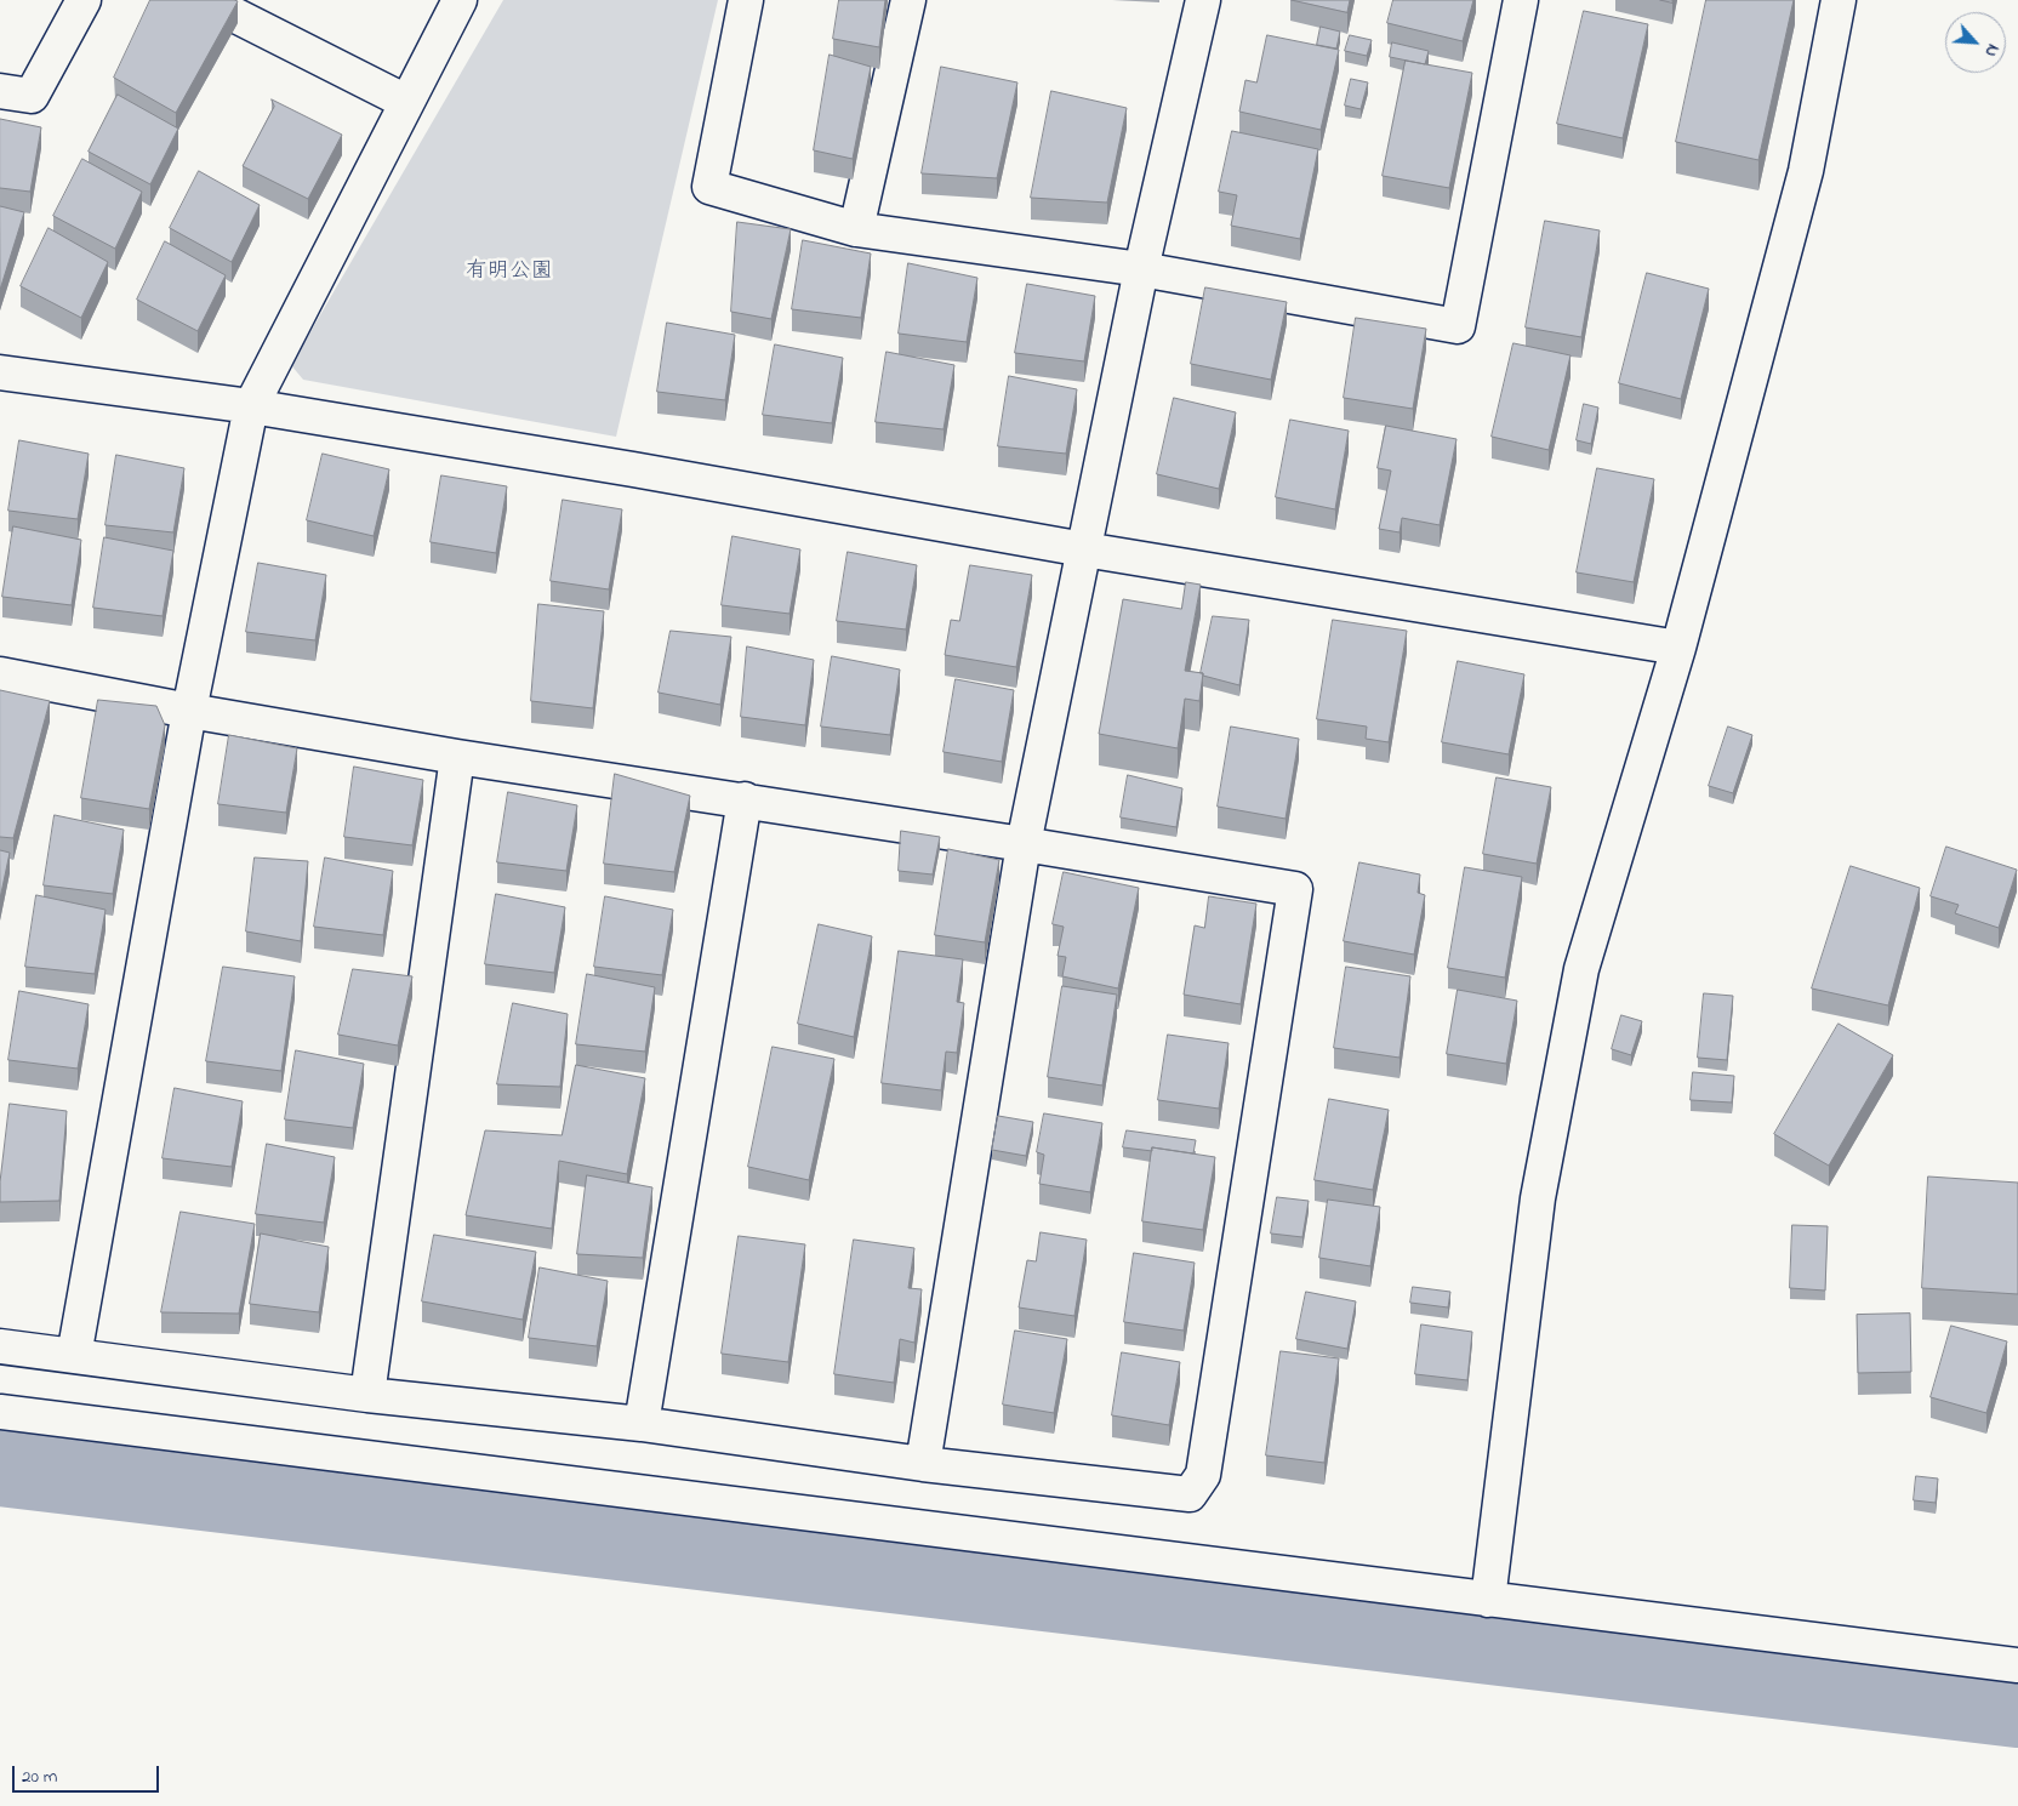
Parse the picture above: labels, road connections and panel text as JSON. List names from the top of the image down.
{
  "parks": ["有明公園"],
  "scale_bar": "20 m",
  "north": "bottom right"
}
